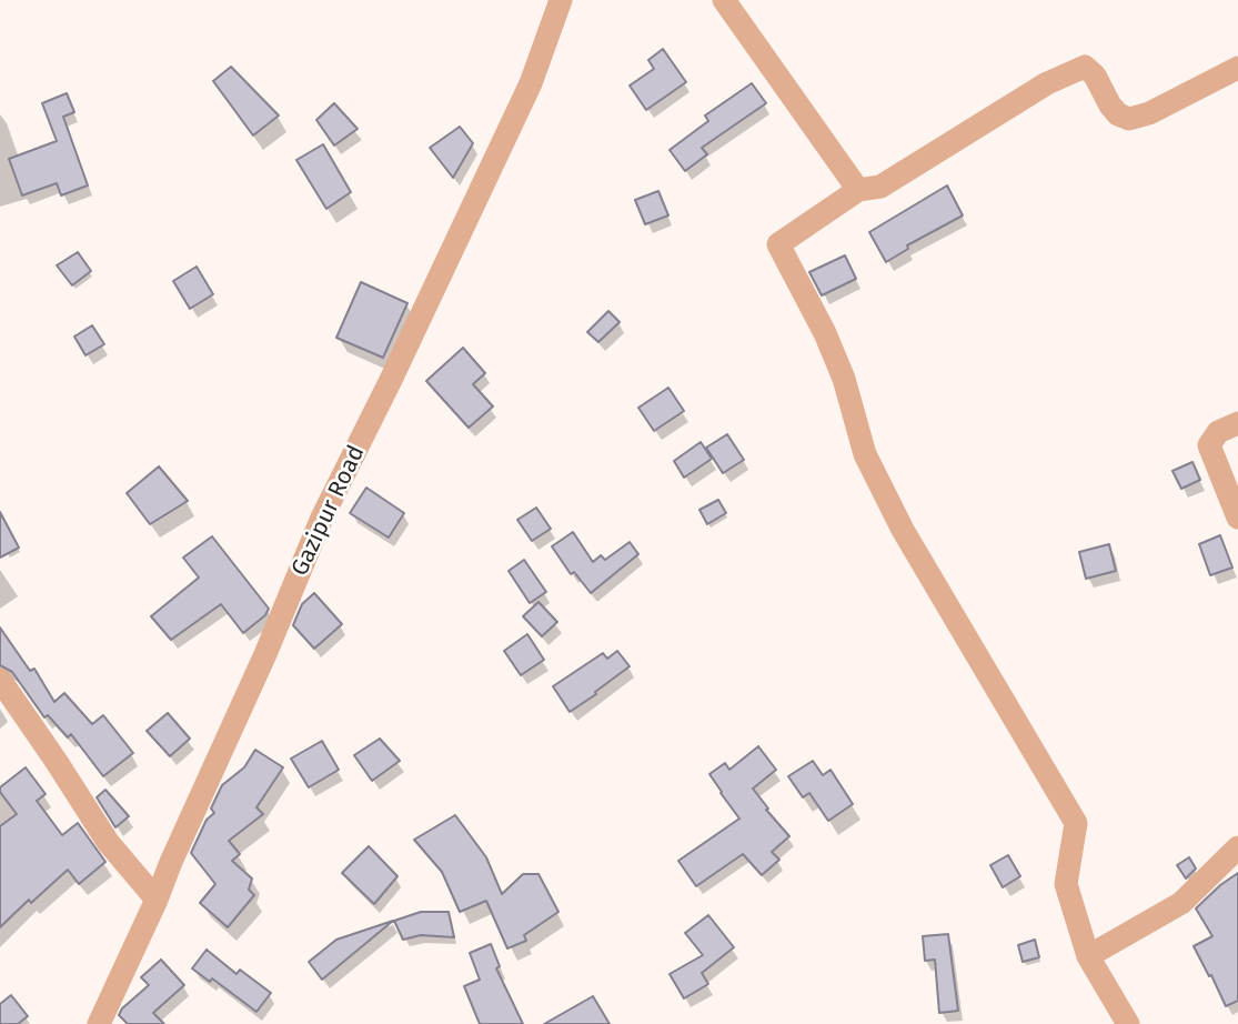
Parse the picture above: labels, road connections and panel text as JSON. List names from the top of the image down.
{
  "streets": {
    "street": ["Gazipur Road"]
  }
}
